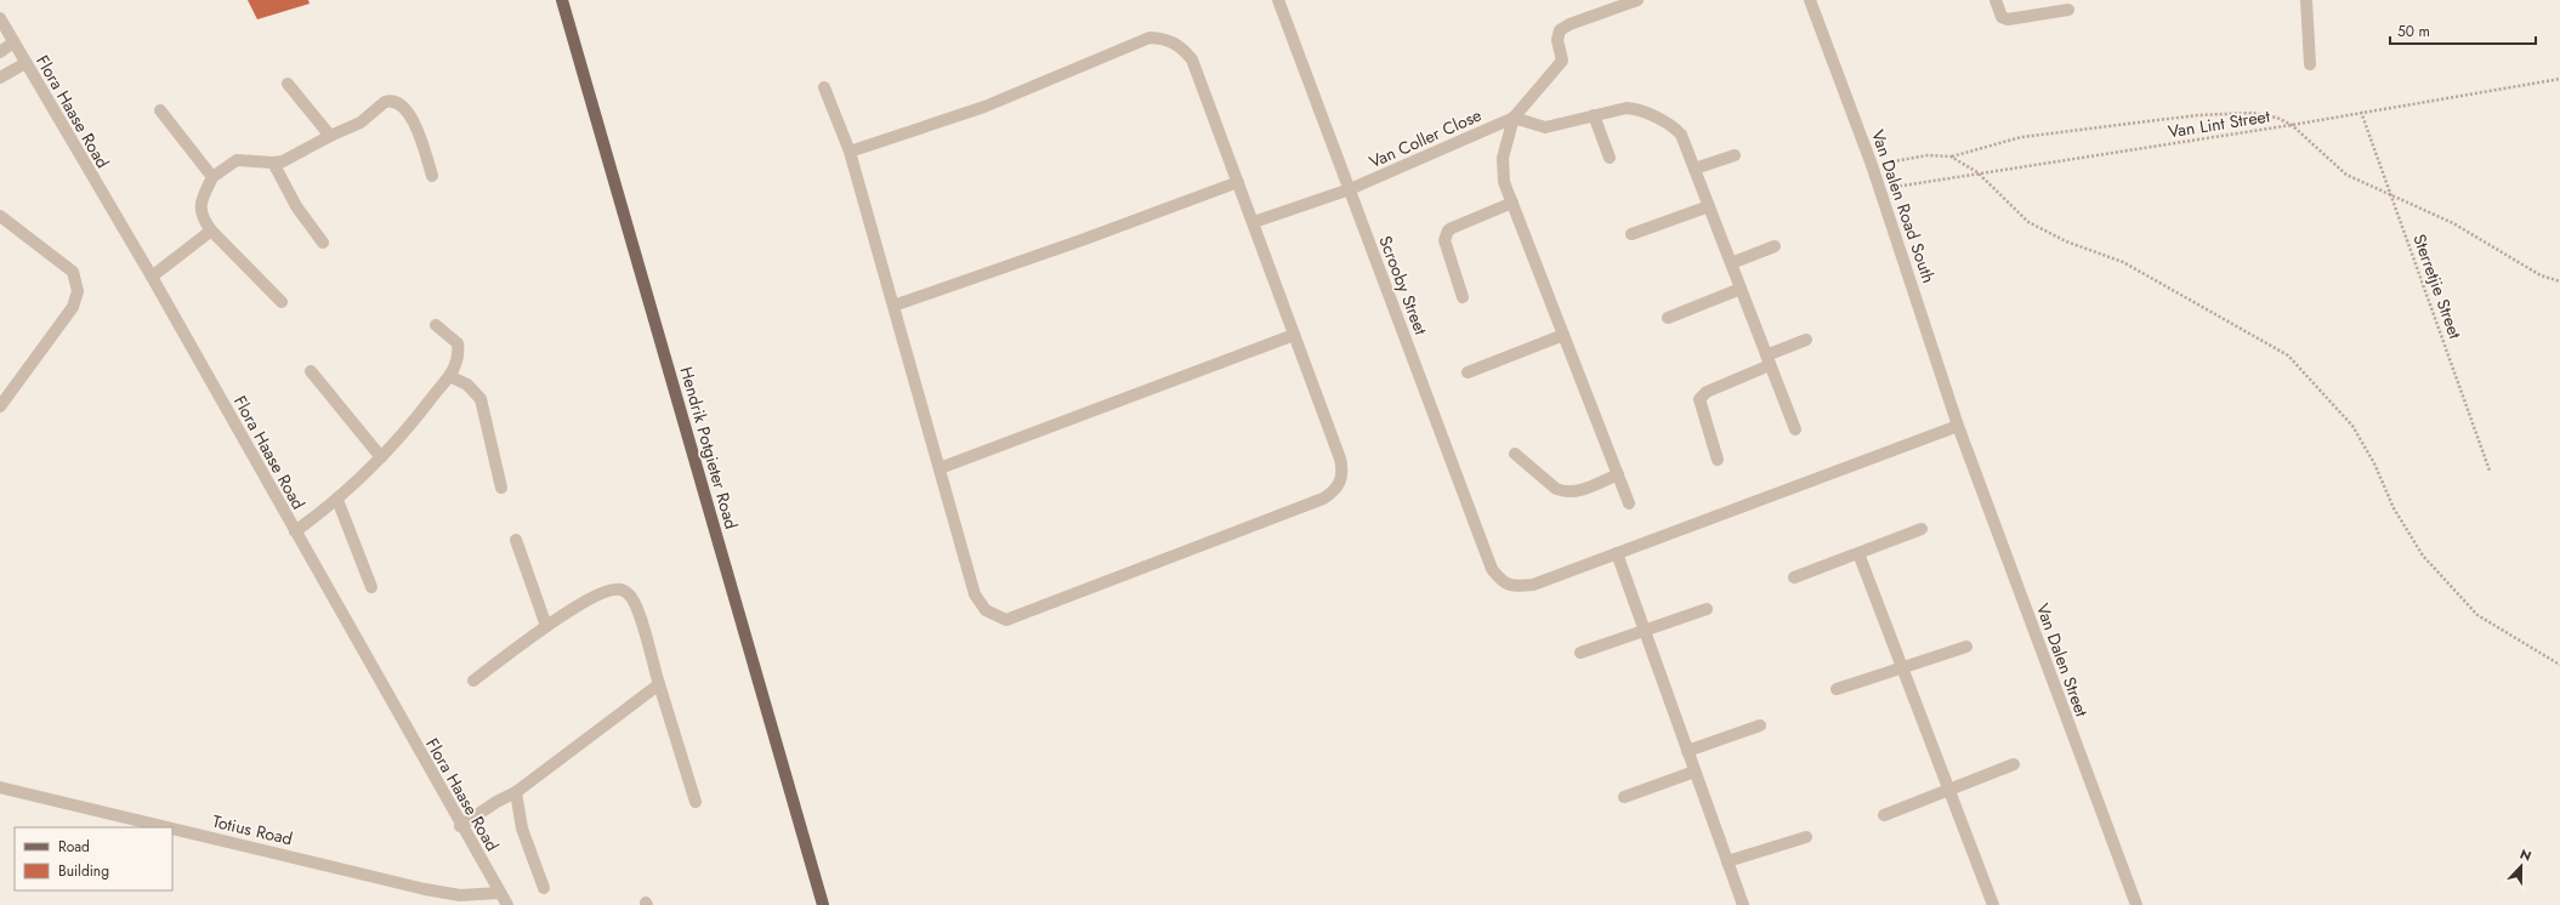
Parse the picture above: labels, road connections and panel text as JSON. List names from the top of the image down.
{
  "streets": {
    "main road": ["Hendrik Potgieter Road"],
    "street": [
      "Flora Haase Road",
      "Van Coller Close",
      "Van Dalen Road South",
      "Scrooby Street",
      "Van Dalen Street",
      "Totius Road"
    ],
    "path": ["Van Lint Street", "Sterretjie Street"]
  },
  "crossings": [
    ["Flora Haase Road", "Totius Road"],
    ["Van Lint Street", "Van Dalen Road South"],
    ["Van Lint Street", "Sterretjie Street"],
    ["Van Coller Close", "Scrooby Street"],
    ["Van Dalen Road South", "Van Dalen Street"]
  ],
  "legend": ["Road", "Building"],
  "scale_bar": "50 m",
  "north": "top"
}
